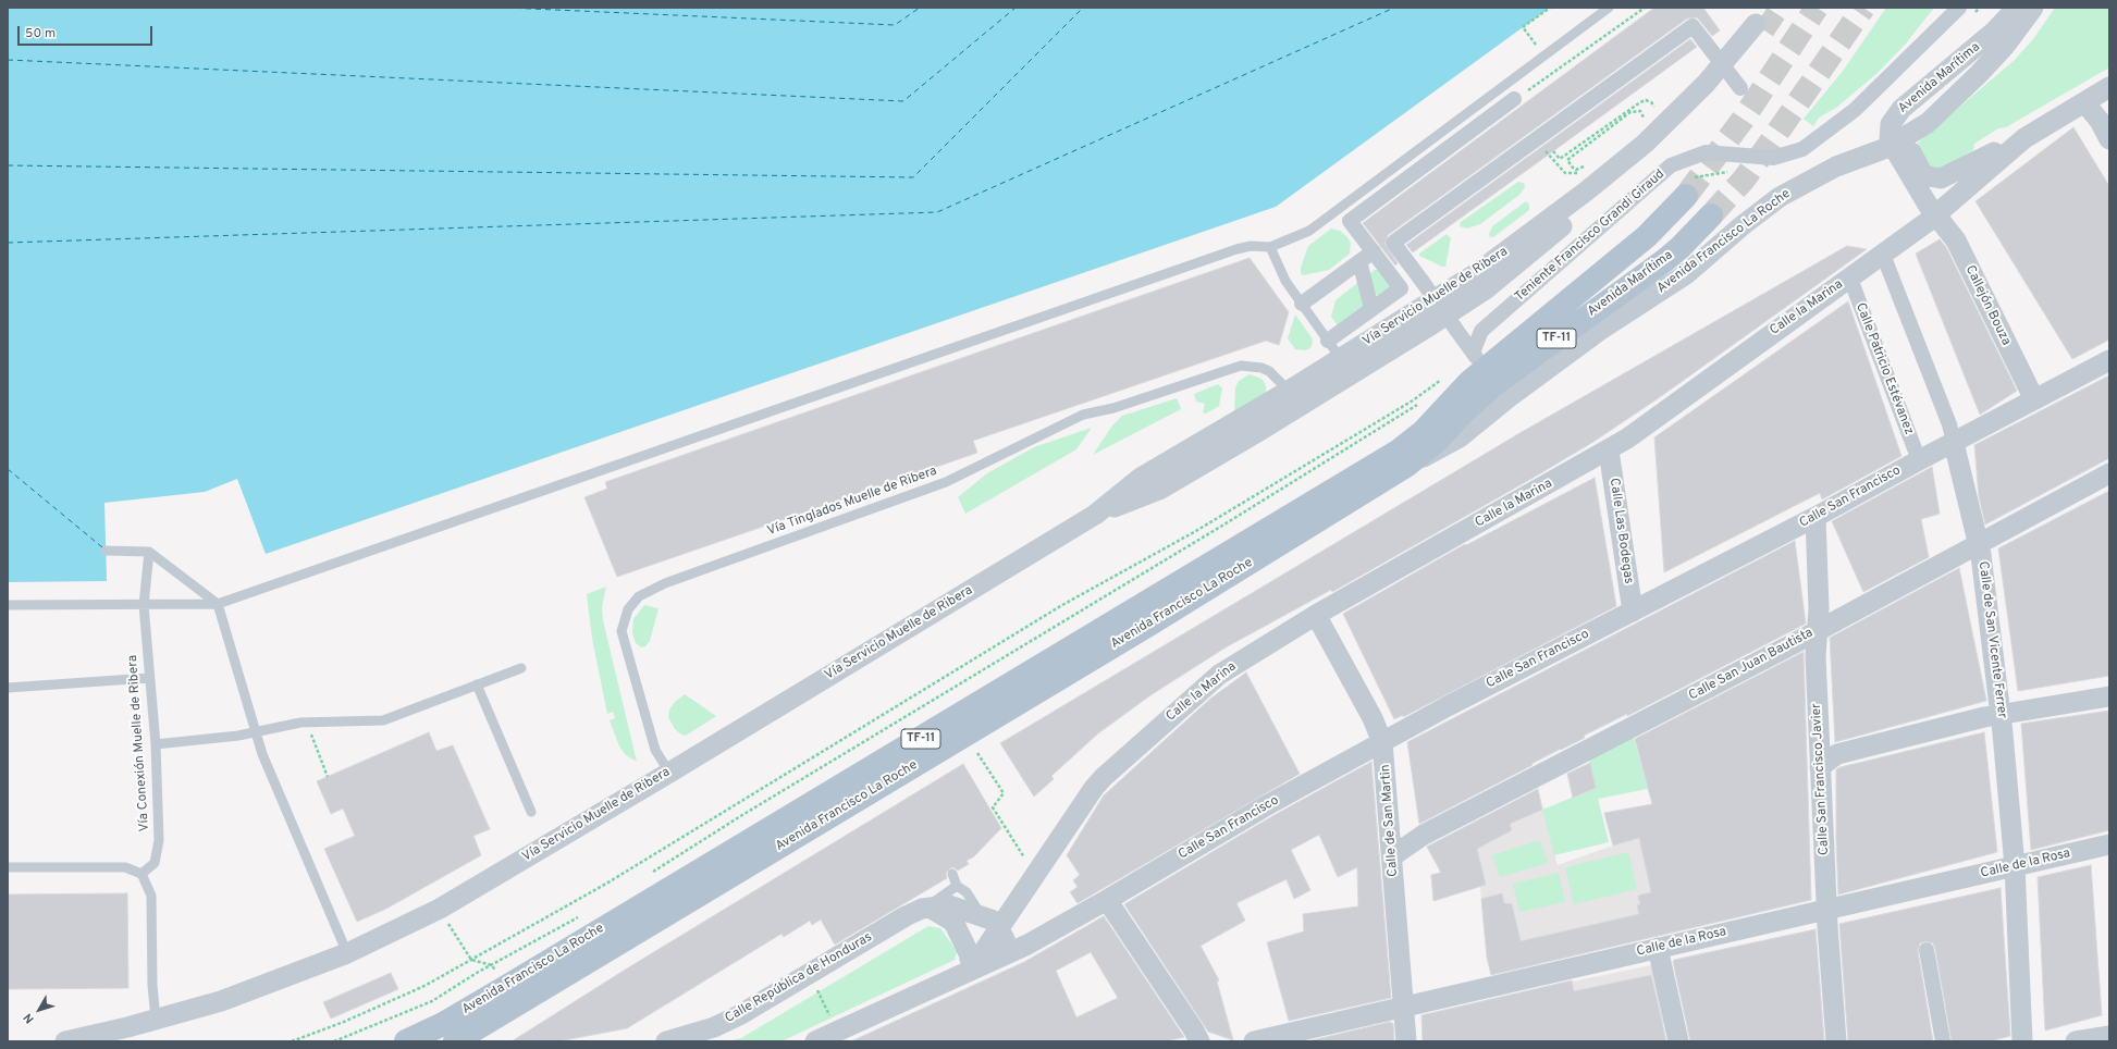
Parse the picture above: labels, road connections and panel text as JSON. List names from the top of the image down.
{
  "streets": {
    "main road": ["Avenida Marítima", "Avenida Francisco La Roche", "TF-11"],
    "street": [
      "Teniente Francisco Grandi Giraud",
      "Vía Servicio Muelle de Ribera",
      "Callejón Bouza",
      "Calle la Marina",
      "Calle Patricio Estévanez",
      "Calle San Francisco",
      "Calle Las Bodegas",
      "Calle de San Vicente Ferrer",
      "Calle San Juan Bautista",
      "Calle San Francisco Javier",
      "Calle de San Martin",
      "Calle de la Rosa",
      "Calle República de Honduras"
    ],
    "lane": ["Vía Tinglados Muelle de Ribera", "Vía Conexión Muelle de Ribera"]
  },
  "crossings": [
    ["Avenida Marítima", "Avenida Francisco La Roche"],
    ["Avenida Marítima", "Callejón Bouza"],
    ["Avenida Francisco La Roche", "Callejón Bouza"],
    ["Vía Servicio Muelle de Ribera", "Vía Tinglados Muelle de Ribera"],
    ["Callejón Bouza", "Calle la Marina"],
    ["Callejón Bouza", "Calle San Francisco"],
    ["Calle la Marina", "Calle Patricio Estévanez"],
    ["Calle la Marina", "Calle San Francisco"],
    ["Calle la Marina", "Calle Las Bodegas"],
    ["Calle la Marina", "Calle de San Vicente Ferrer"],
    ["Calle la Marina", "Calle de San Martin"],
    ["Calle la Marina", "Calle República de Honduras"],
    ["Calle Patricio Estévanez", "Calle San Francisco"],
    ["Calle San Francisco", "Calle Las Bodegas"],
    ["Calle San Francisco", "Calle de San Vicente Ferrer"],
    ["Calle San Francisco", "Calle San Francisco Javier"],
    ["Calle San Francisco", "Calle de San Martin"],
    ["Calle San Francisco", "Calle República de Honduras"],
    ["Calle de San Vicente Ferrer", "Calle San Juan Bautista"],
    ["Calle de San Vicente Ferrer", "Calle de la Rosa"],
    ["Calle San Juan Bautista", "Calle San Francisco Javier"],
    ["Calle San Juan Bautista", "Calle de San Martin"],
    ["Calle San Francisco Javier", "Calle de la Rosa"],
    ["Calle de San Martin", "Calle de la Rosa"]
  ],
  "scale_bar": "50 m",
  "north": "bottom left"
}
